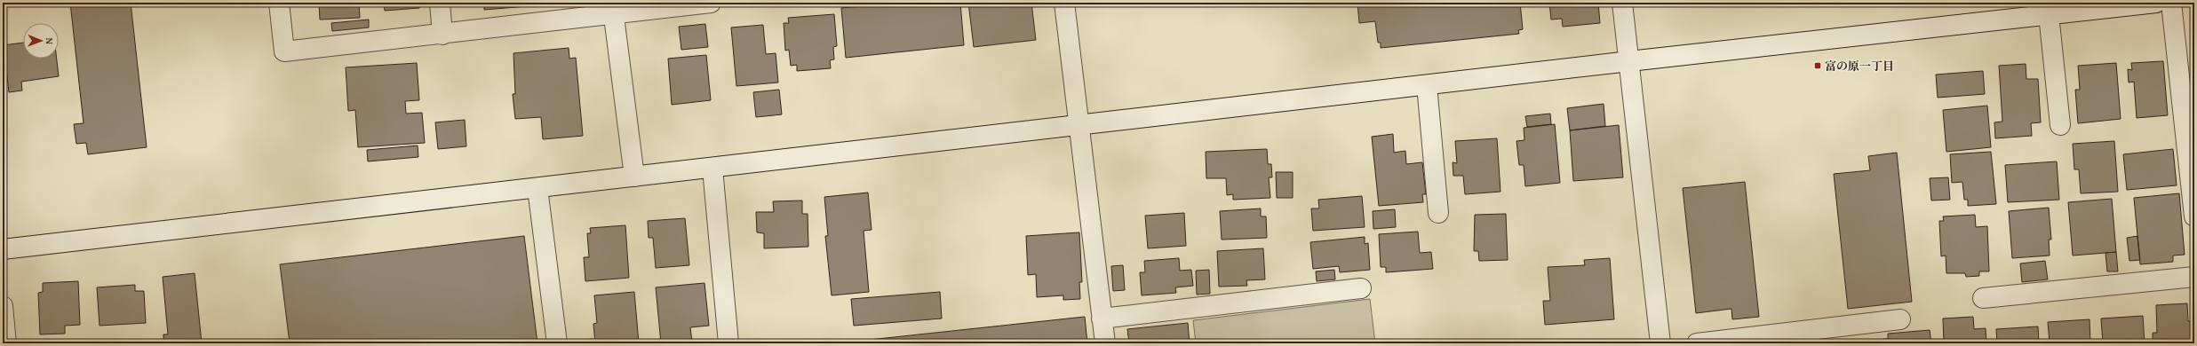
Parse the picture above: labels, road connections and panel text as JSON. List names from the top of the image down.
{
  "places": {
    "transit": ["富の原一丁目"]
  },
  "north": "right"
}
